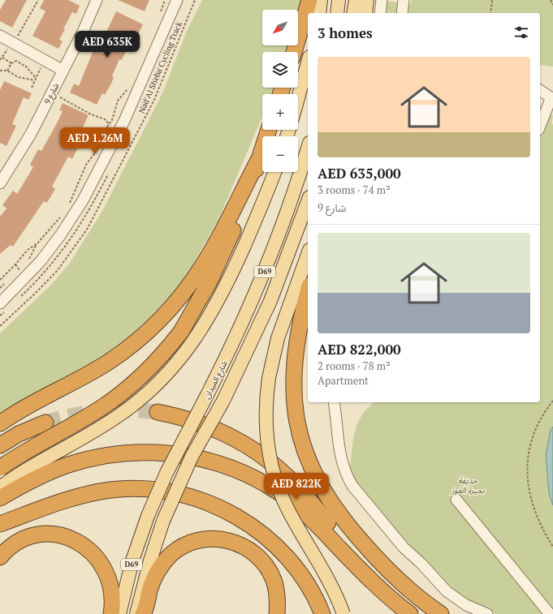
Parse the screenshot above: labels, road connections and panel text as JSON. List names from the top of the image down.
{
  "streets": {
    "main road": ["D69", "شارع الميدان"],
    "street": ["شارع 9"],
    "path": ["Nad Al Sheba Cycling Track"]
  },
  "parks": ["حديقة بحيرة القوز"],
  "north": "bottom left",
  "page": {
    "map_buttons": ["+", "−"],
    "heading": "3 homes",
    "price": ["AED 635K", "AED 1.26M", "AED 822K"],
    "list": [
      {
        "name": "AED 635,000",
        "note": "3 rooms · 74 m² · شارع 9"
      },
      {
        "name": "AED 822,000",
        "note": "2 rooms · 78 m² · Apartment"
      }
    ]
  }
}
